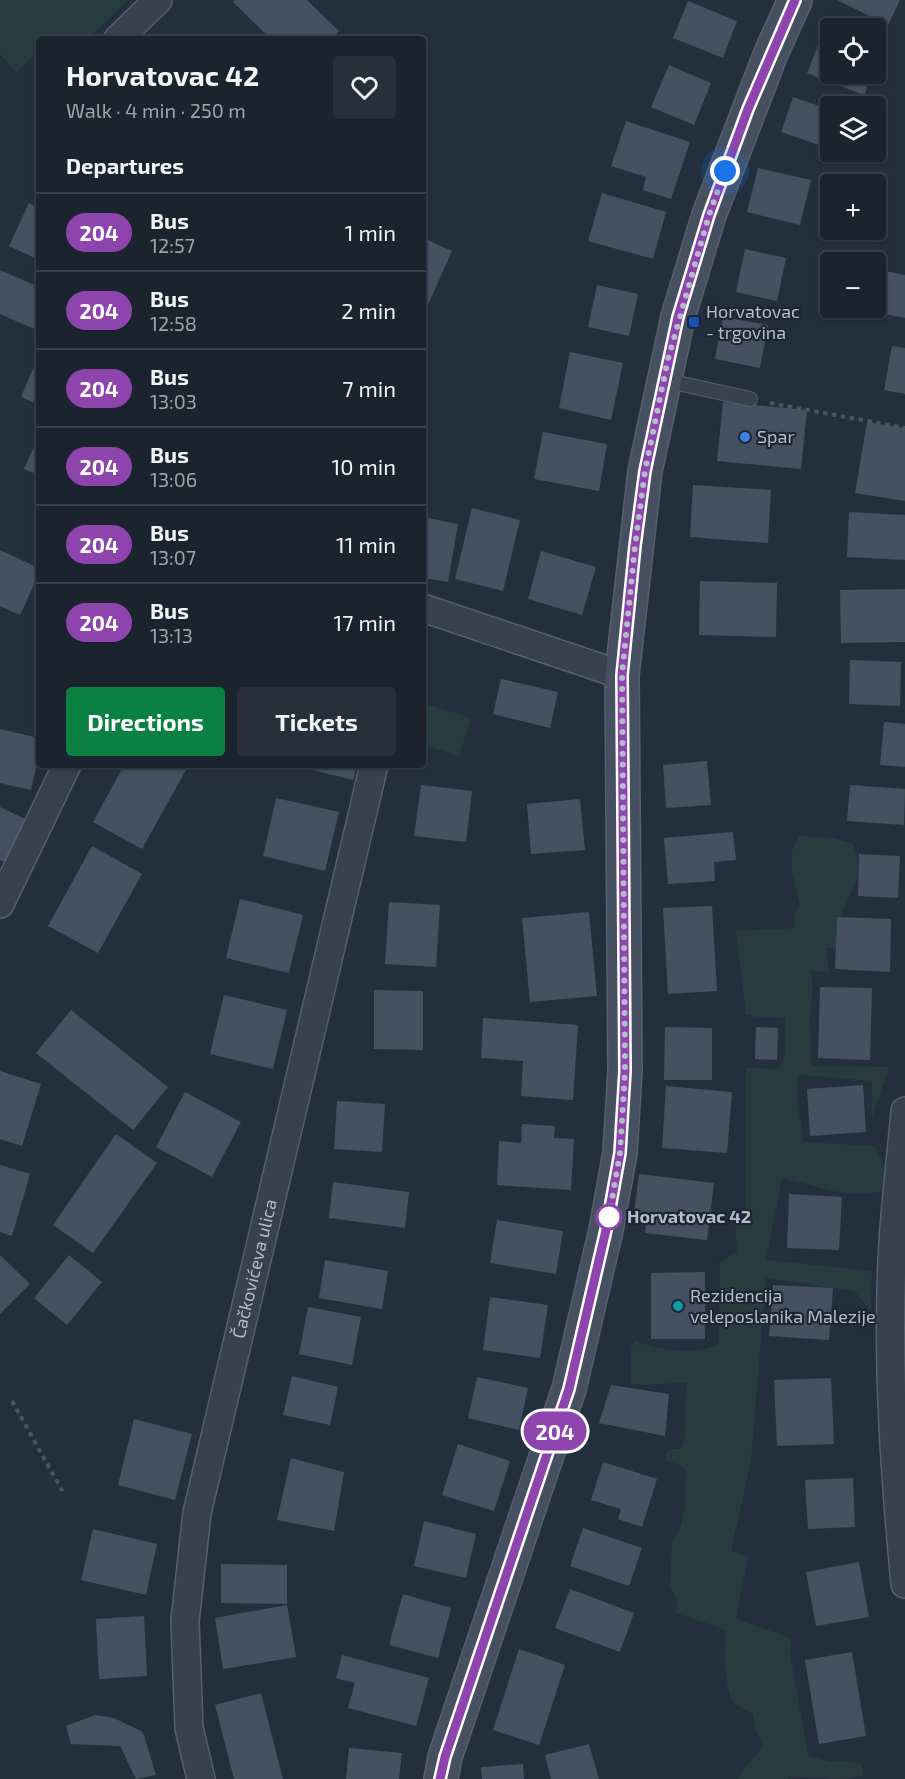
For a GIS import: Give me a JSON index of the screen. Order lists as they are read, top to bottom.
{
  "streets": {
    "street": ["Čačkovićeva ulica"]
  },
  "places": {
    "transit": ["Horvatovac - trgovina"],
    "other": ["Spar", "Horvatovac 42", "Rezidencija veleposlanika Malezije"]
  },
  "lines": ["bus line 204"],
  "page": {
    "on_map": "204",
    "map_buttons": ["+", "−"],
    "heading": [
      ["Horvatovac 42", "Walk · 4 min · 250 m"],
      "Departures"
    ],
    "list": [
      {
        "mark": "204",
        "name": "Bus",
        "note": "12:57",
        "value": "1 min"
      },
      {
        "mark": "204",
        "name": "Bus",
        "note": "12:58",
        "value": "2 min"
      },
      {
        "mark": "204",
        "name": "Bus",
        "note": "13:03",
        "value": "7 min"
      },
      {
        "mark": "204",
        "name": "Bus",
        "note": "13:06",
        "value": "10 min"
      },
      {
        "mark": "204",
        "name": "Bus",
        "note": "13:07",
        "value": "11 min"
      },
      {
        "mark": "204",
        "name": "Bus",
        "note": "13:13",
        "value": "17 min"
      }
    ],
    "buttons": ["Directions", "Tickets"]
  }
}
